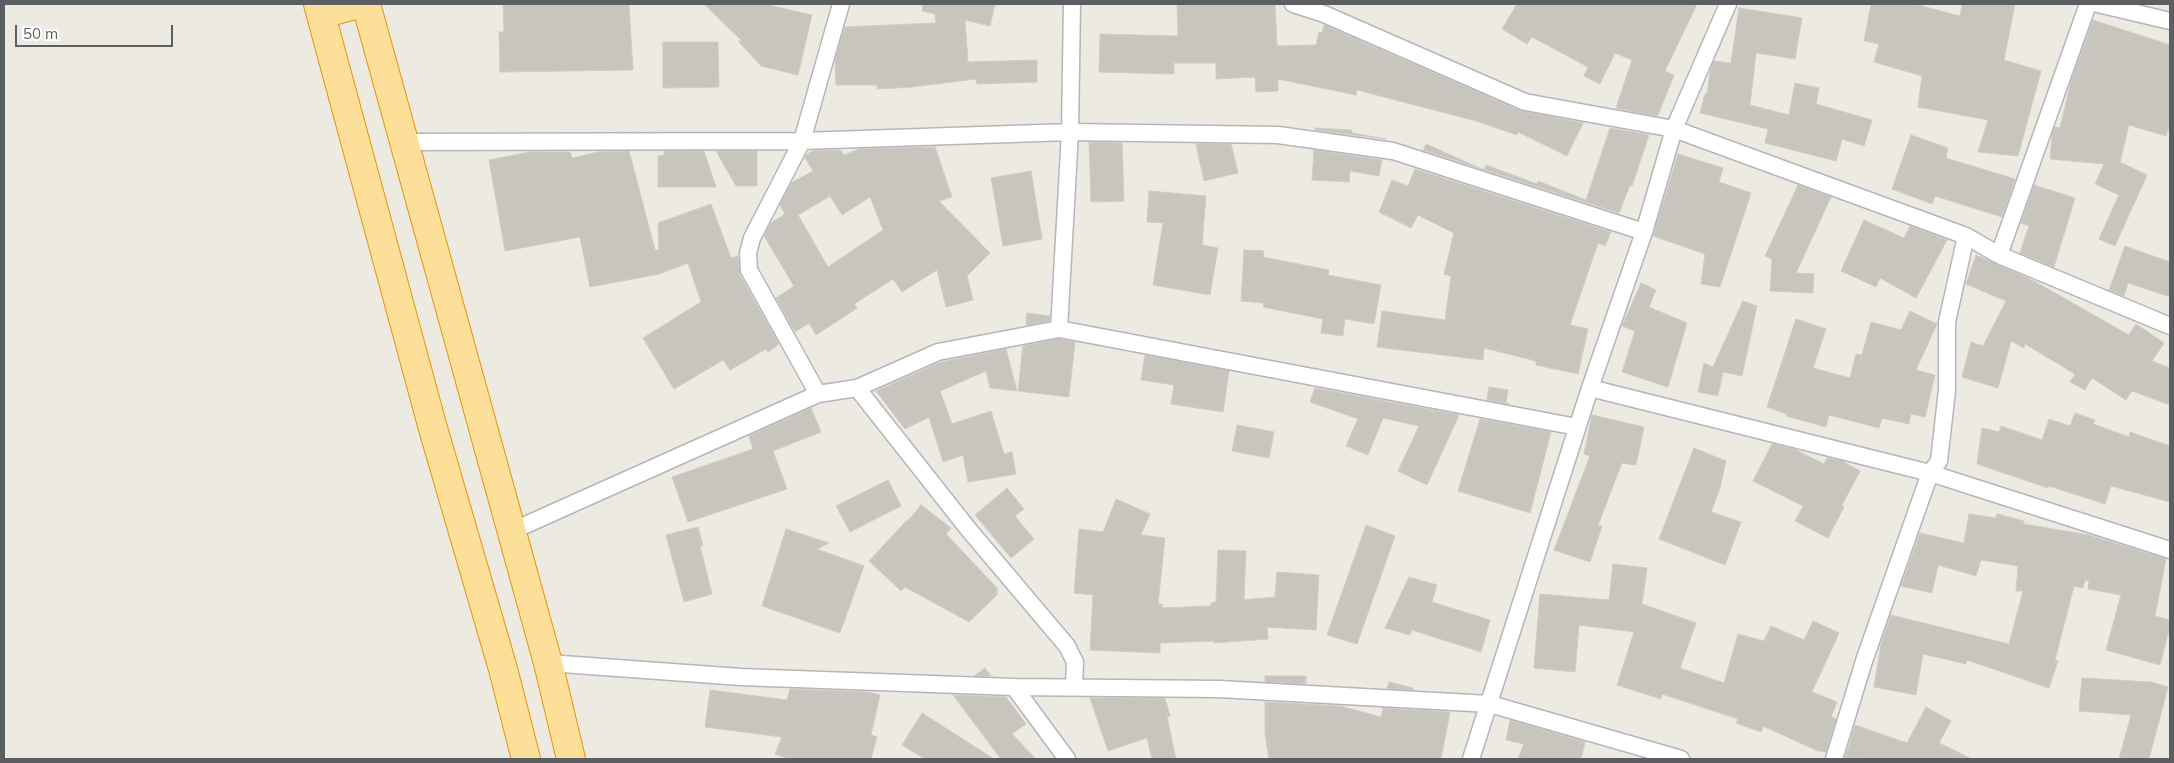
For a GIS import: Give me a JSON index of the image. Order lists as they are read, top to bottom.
{
  "scale_bar": "50 m"
}
